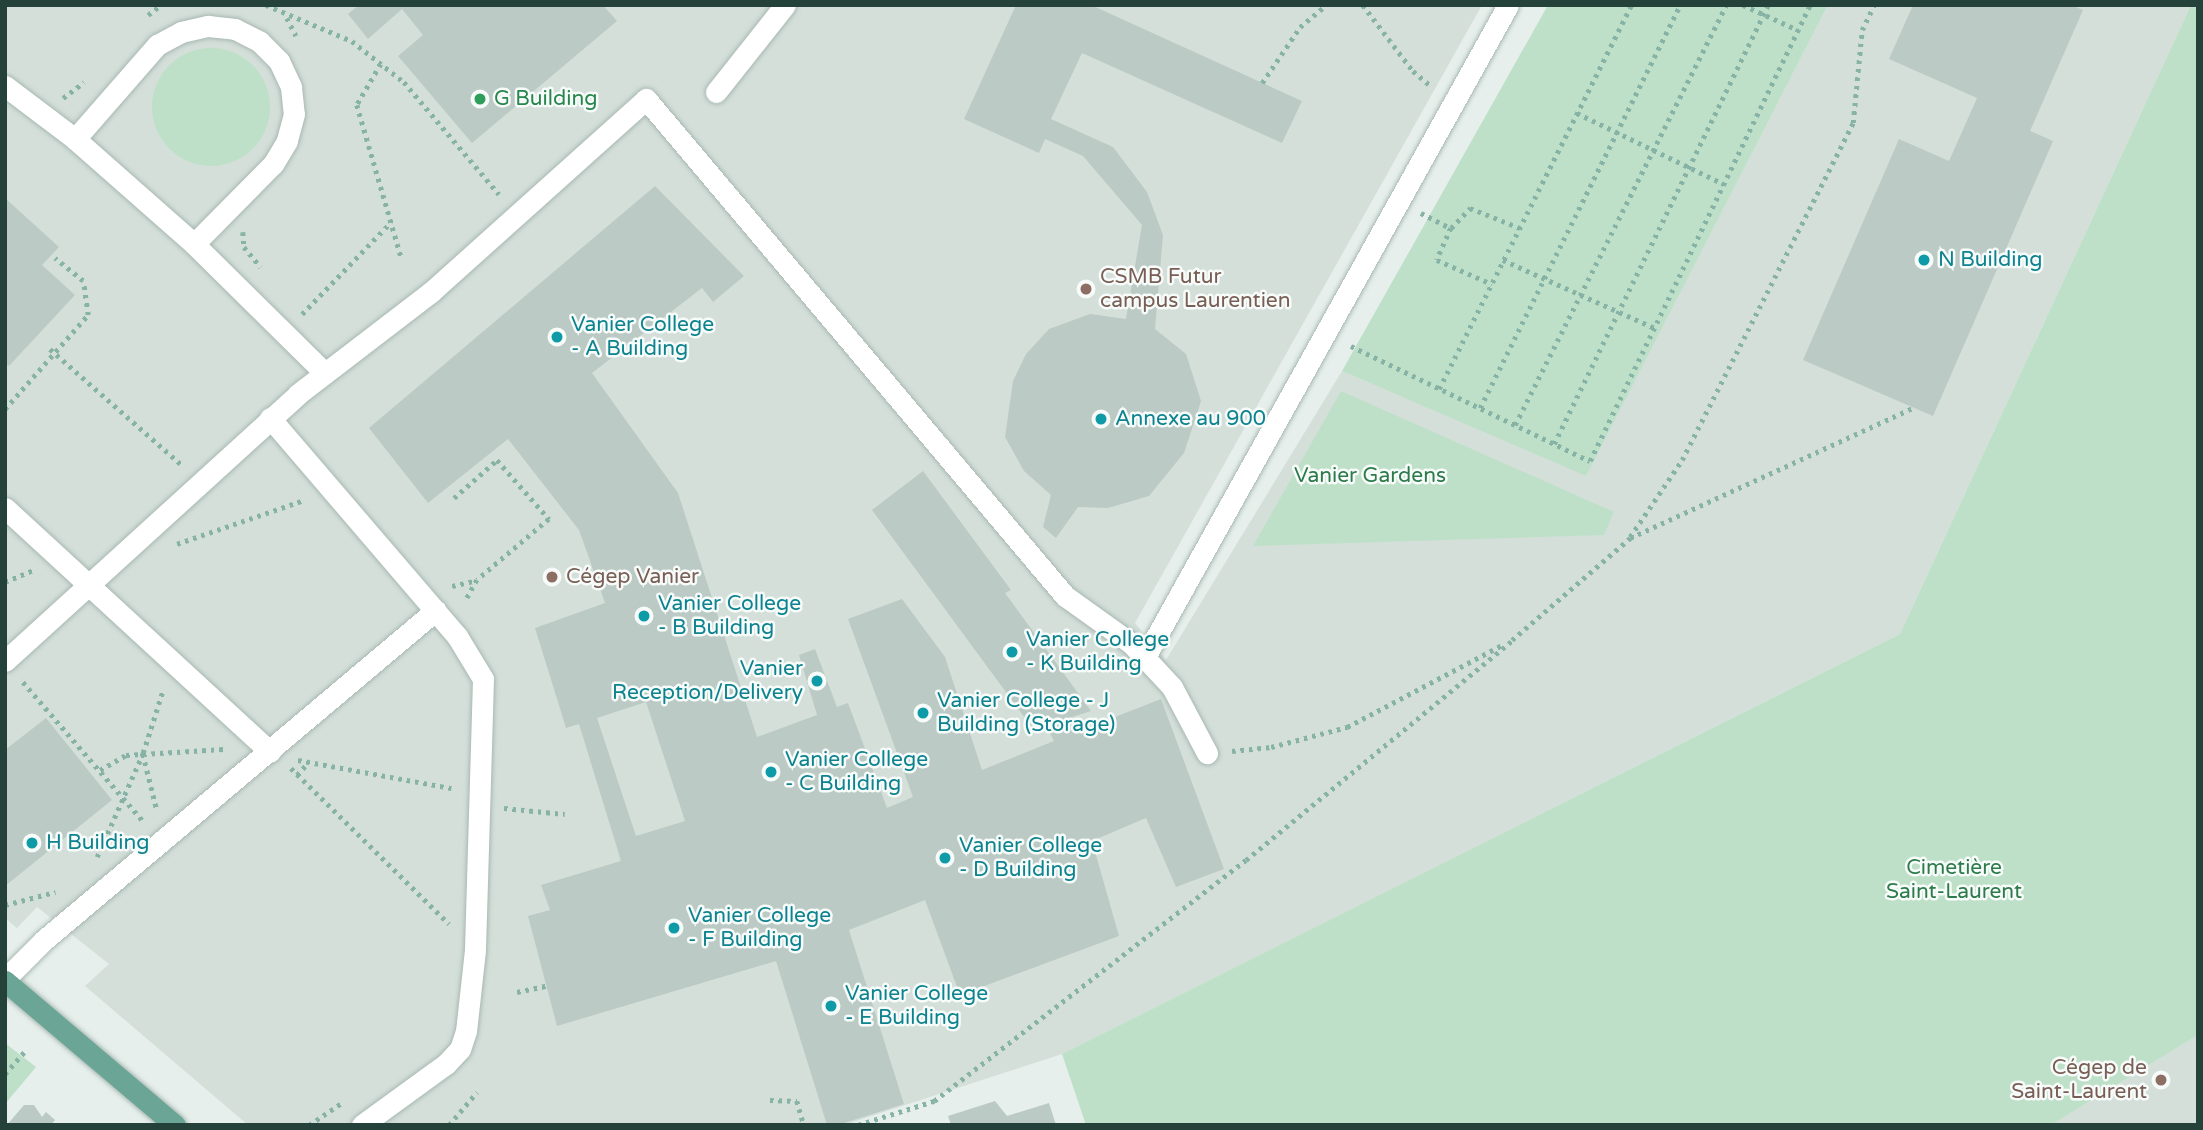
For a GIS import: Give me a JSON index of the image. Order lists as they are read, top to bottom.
{
  "parks": ["Vanier Gardens", "Cimetière Saint-Laurent"],
  "places": [
    "G Building",
    "N Building",
    "CSMB Futur campus Laurentien",
    "Vanier College - A Building",
    "Annexe au 900",
    "Cégep Vanier",
    "Vanier College - B Building",
    "Vanier College - K Building",
    "Vanier Reception/Delivery",
    "Vanier College - J Building (Storage)",
    "Vanier College - C Building",
    "H Building",
    "Vanier College - D Building",
    "Vanier College - F Building",
    "Vanier College - E Building",
    "Cégep de Saint-Laurent"
  ]
}
